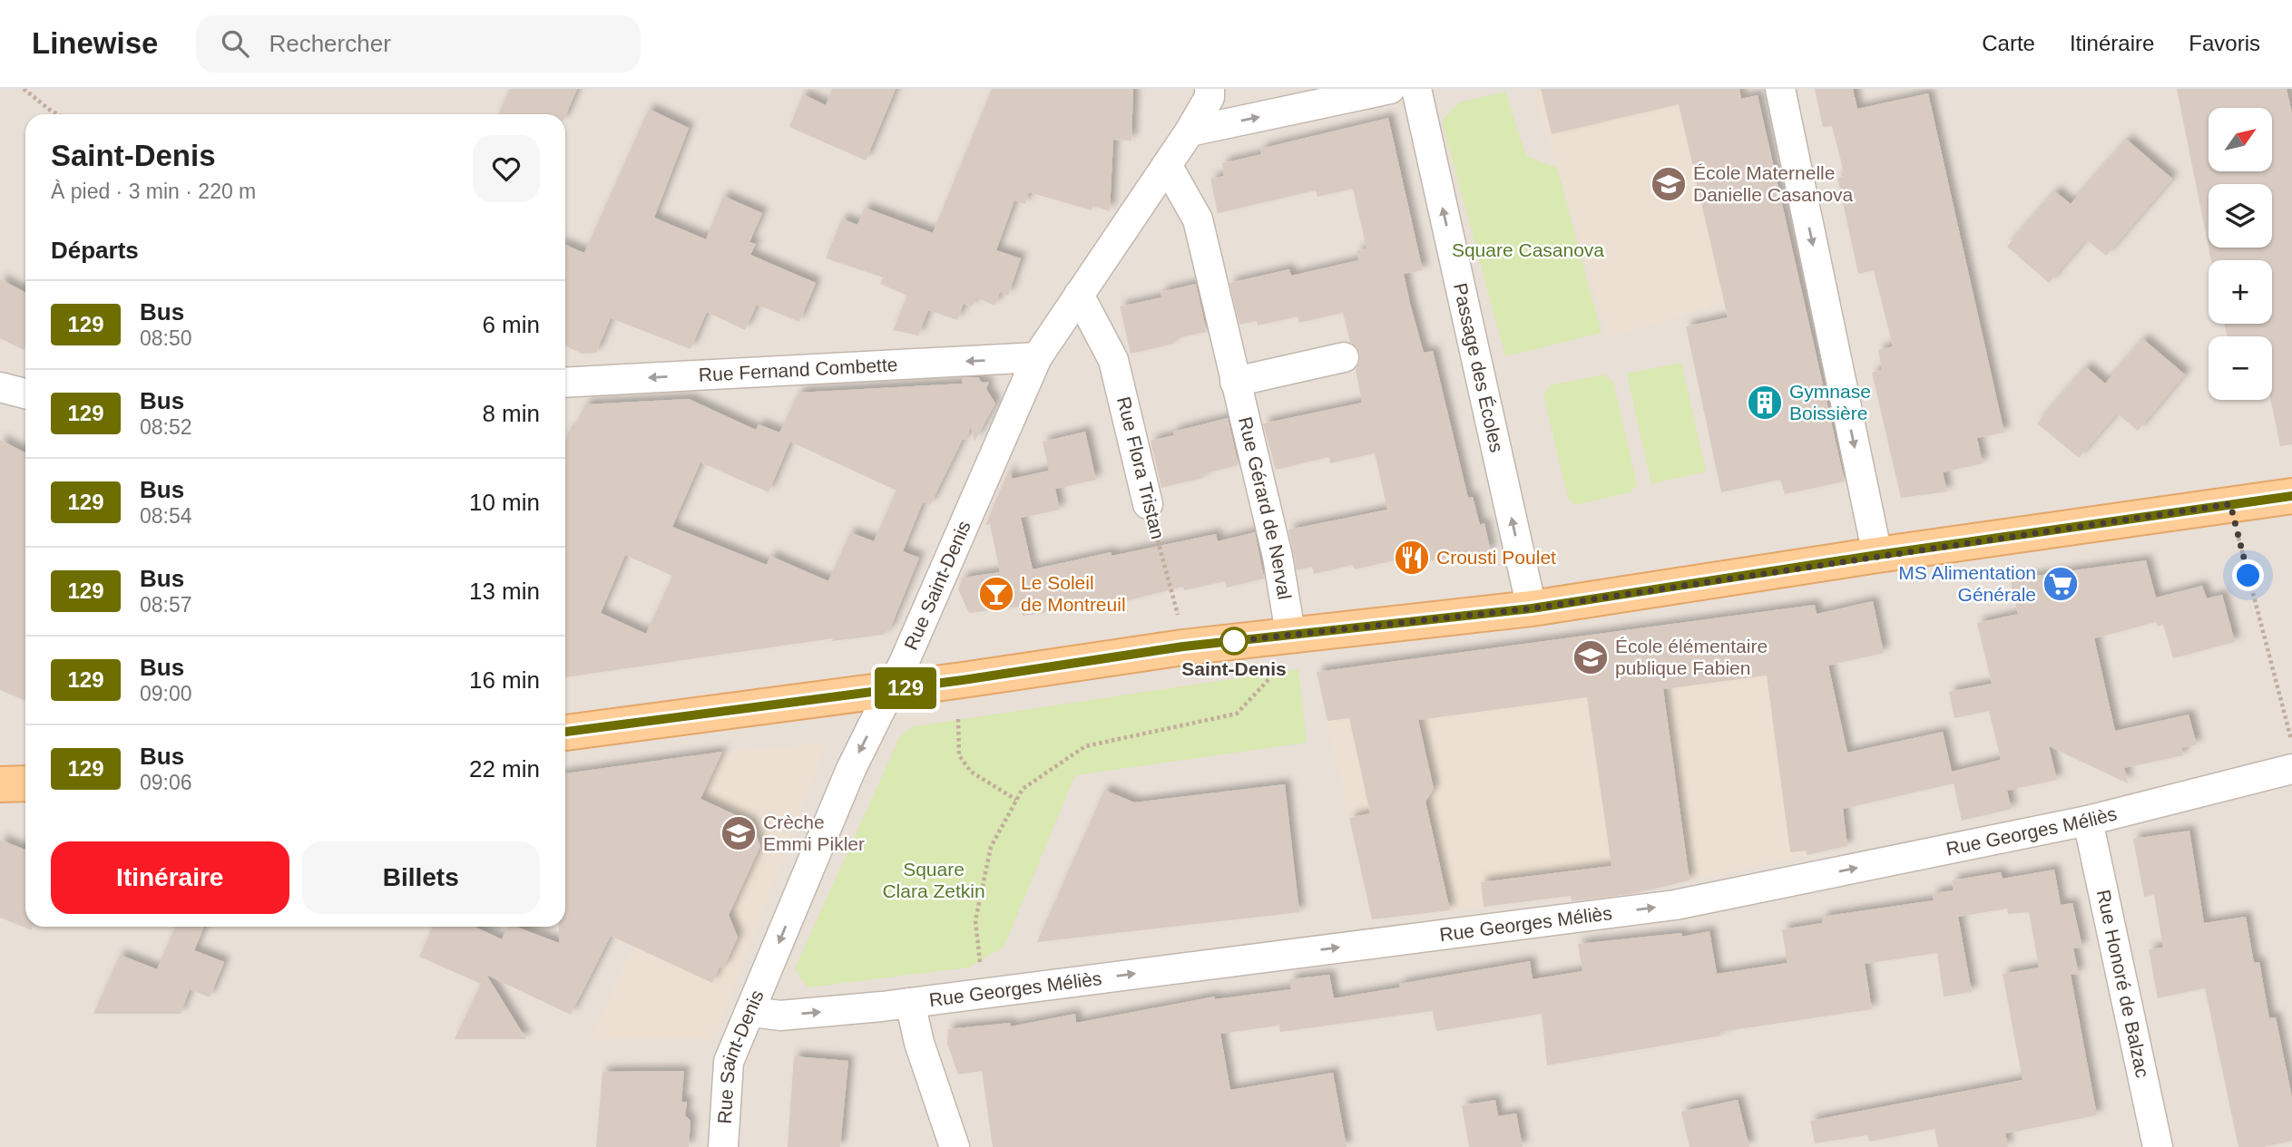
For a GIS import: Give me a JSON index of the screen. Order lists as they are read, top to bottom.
{
  "streets": {
    "street": [
      "Passage des Écoles",
      "Rue Fernand Combette",
      "Rue Flora Tristan",
      "Rue Gérard de Nerval",
      "Rue Saint-Denis",
      "Rue Georges Méliès",
      "Rue Honoré de Balzac"
    ]
  },
  "crossings": [
    ["Rue Fernand Combette", "Rue Saint-Denis"],
    ["Rue Flora Tristan", "Rue Saint-Denis"],
    ["Rue Gérard de Nerval", "Rue Saint-Denis"],
    ["Rue Saint-Denis", "Rue Georges Méliès"],
    ["Rue Georges Méliès", "Rue Honoré de Balzac"]
  ],
  "one_way": ["Passage des Écoles", "Rue Fernand Combette", "Rue Georges Méliès"],
  "parks": ["Square Casanova", "Square Clara Zetkin"],
  "places": {
    "school or university": ["École Maternelle Danielle Casanova", "École élémentaire publique Fabien", "Crèche Emmi Pikler"],
    "building": ["Gymnase Boissière"],
    "restaurant": ["Crousti Poulet"],
    "supermarket": ["MS Alimentation Générale"],
    "bar": ["Le Soleil de Montreuil"],
    "other": ["Saint-Denis"]
  },
  "lines": ["bus line 129"],
  "north": "top right",
  "page": {
    "header": "Linewise",
    "search": "Rechercher",
    "nav": ["Carte", "Itinéraire", "Favoris"],
    "on_map": "129",
    "map_buttons": ["+", "−"],
    "heading": [
      ["Saint-Denis", "À pied · 3 min · 220 m"],
      "Départs"
    ],
    "list": [
      {
        "mark": "129",
        "name": "Bus",
        "note": "08:50",
        "value": "6 min"
      },
      {
        "mark": "129",
        "name": "Bus",
        "note": "08:52",
        "value": "8 min"
      },
      {
        "mark": "129",
        "name": "Bus",
        "note": "08:54",
        "value": "10 min"
      },
      {
        "mark": "129",
        "name": "Bus",
        "note": "08:57",
        "value": "13 min"
      },
      {
        "mark": "129",
        "name": "Bus",
        "note": "09:00",
        "value": "16 min"
      },
      {
        "mark": "129",
        "name": "Bus",
        "note": "09:06",
        "value": "22 min"
      }
    ],
    "buttons": ["Itinéraire", "Billets"]
  }
}
